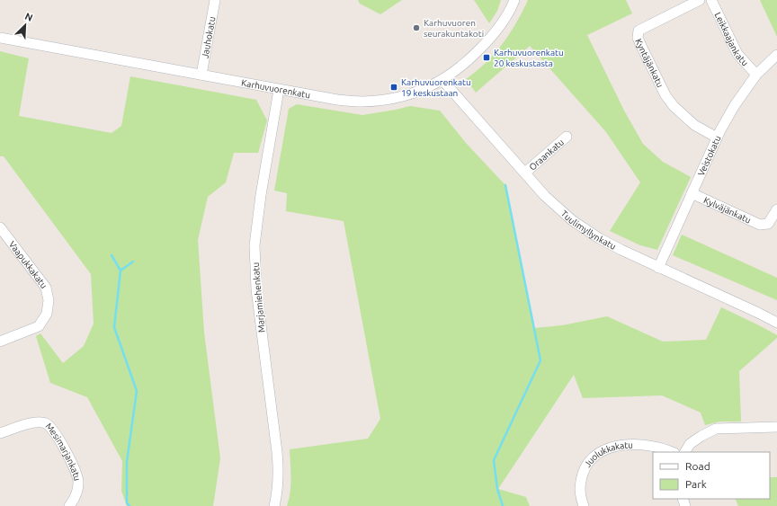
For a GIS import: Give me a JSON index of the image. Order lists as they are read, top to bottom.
{
  "streets": {
    "street": [
      "Jauhokatu",
      "Leikkaajankatu",
      "Kyntäjänkatu",
      "Karhuvuorenkatu",
      "Oraankatu",
      "Veistokatu",
      "Kylväjänkatu",
      "Tuulimyllynkatu",
      "Vaapukkakatu",
      "Marjamiehenkatu",
      "Mesimarjankatu",
      "Juolukkakatu"
    ]
  },
  "crossings": [
    ["Jauhokatu", "Karhuvuorenkatu"],
    ["Leikkaajankatu", "Veistokatu"],
    ["Kyntäjänkatu", "Veistokatu"],
    ["Karhuvuorenkatu", "Tuulimyllynkatu"],
    ["Karhuvuorenkatu", "Marjamiehenkatu"],
    ["Oraankatu", "Tuulimyllynkatu"],
    ["Veistokatu", "Kylväjänkatu"],
    ["Veistokatu", "Tuulimyllynkatu"]
  ],
  "places": {
    "other": ["Karhuvuoren seurakuntakoti"],
    "transit": ["Karhuvuorenkatu 20 keskustasta", "Karhuvuorenkatu 19 keskustaan"]
  },
  "legend": ["Road", "Park"],
  "north": "top right"
}
